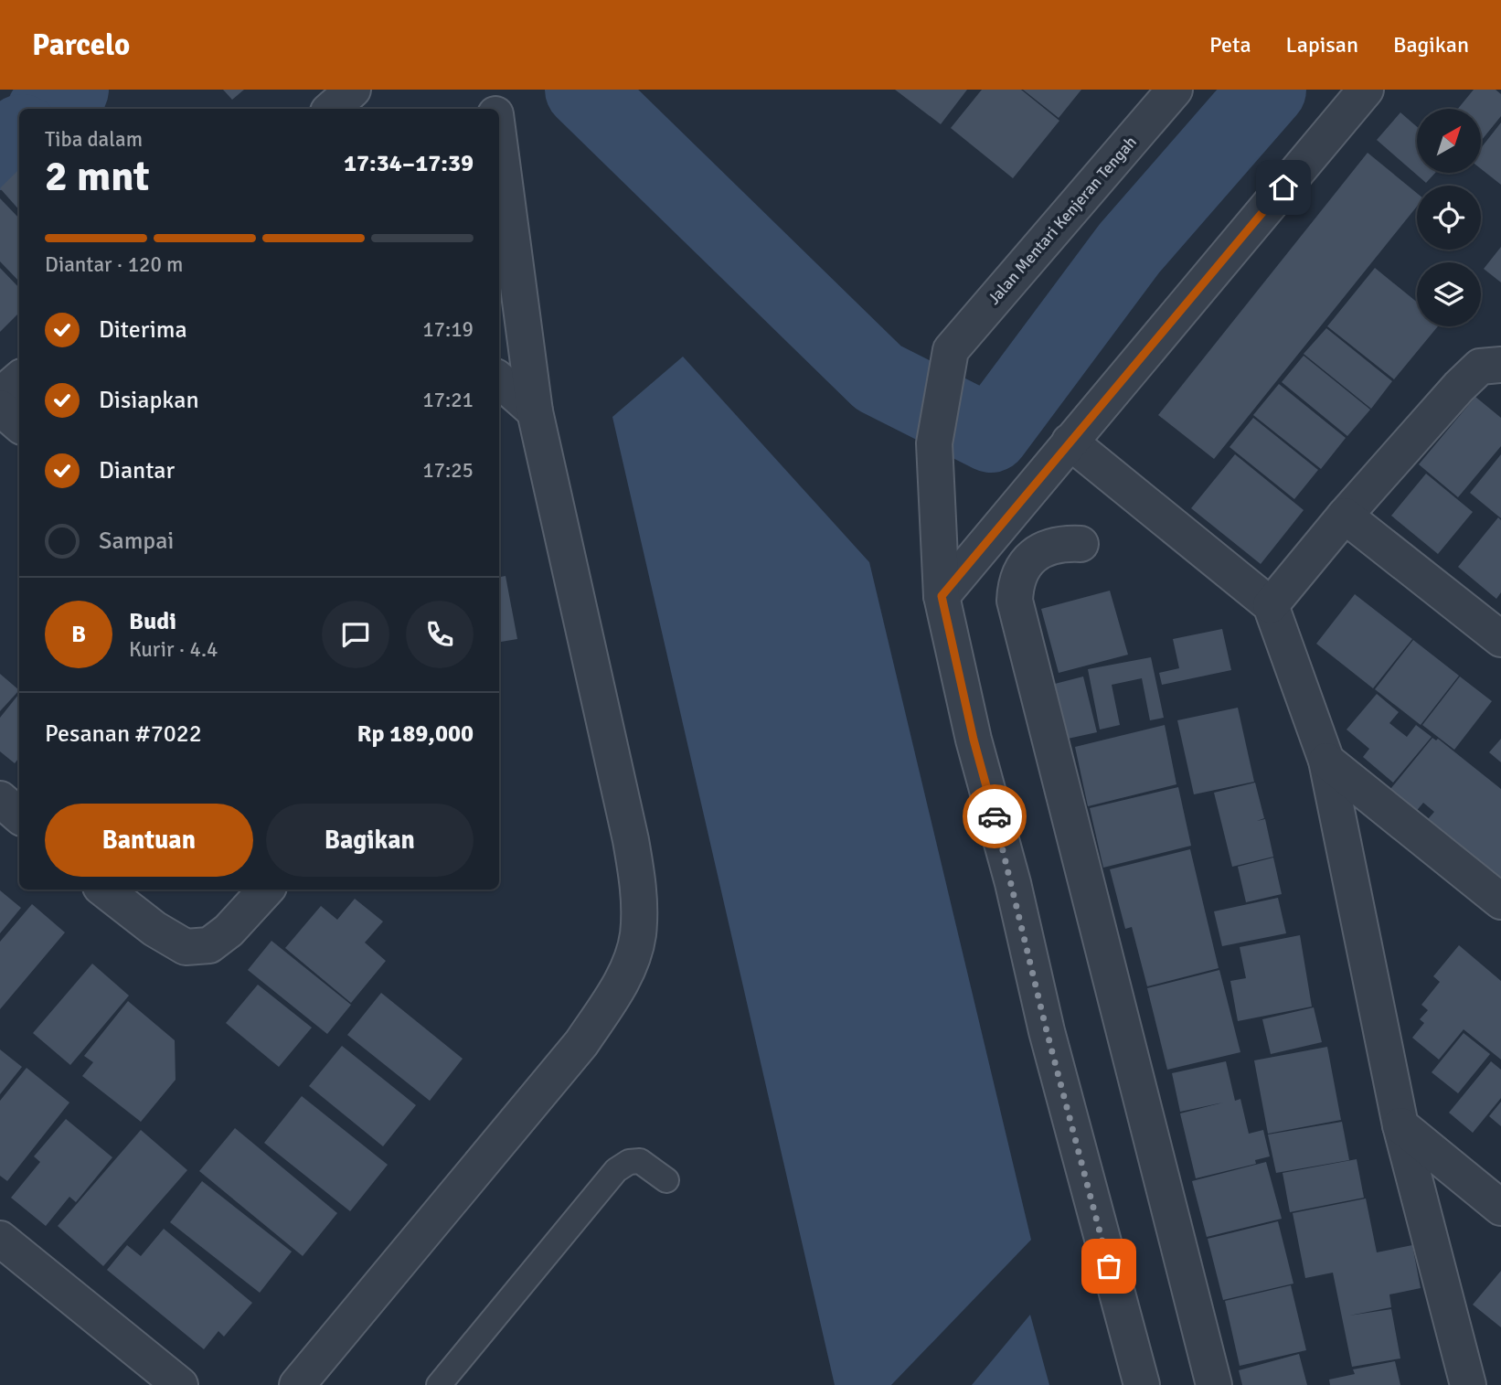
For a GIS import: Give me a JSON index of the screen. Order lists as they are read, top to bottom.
{
  "streets": {
    "street": ["Jalan Mentari Kenjeran Tengah"]
  },
  "north": "top right",
  "page": {
    "header": "Parcelo",
    "nav": ["Peta", "Lapisan", "Bagikan"],
    "heading": ["2 mnt", "Tiba dalam", "17:34–17:39"],
    "panel": [
      "Budi",
      "Kurir · 4.4",
      "Pesanan #7022",
      "Rp 189,000"
    ],
    "bar": "Diantar · 120 m",
    "list": [
      ["Diterima", "17:19"],
      ["Disiapkan", "17:21"],
      ["Diantar", "17:25"],
      "Sampai"
    ],
    "round": "B",
    "buttons": ["Bantuan", "Bagikan"]
  }
}
